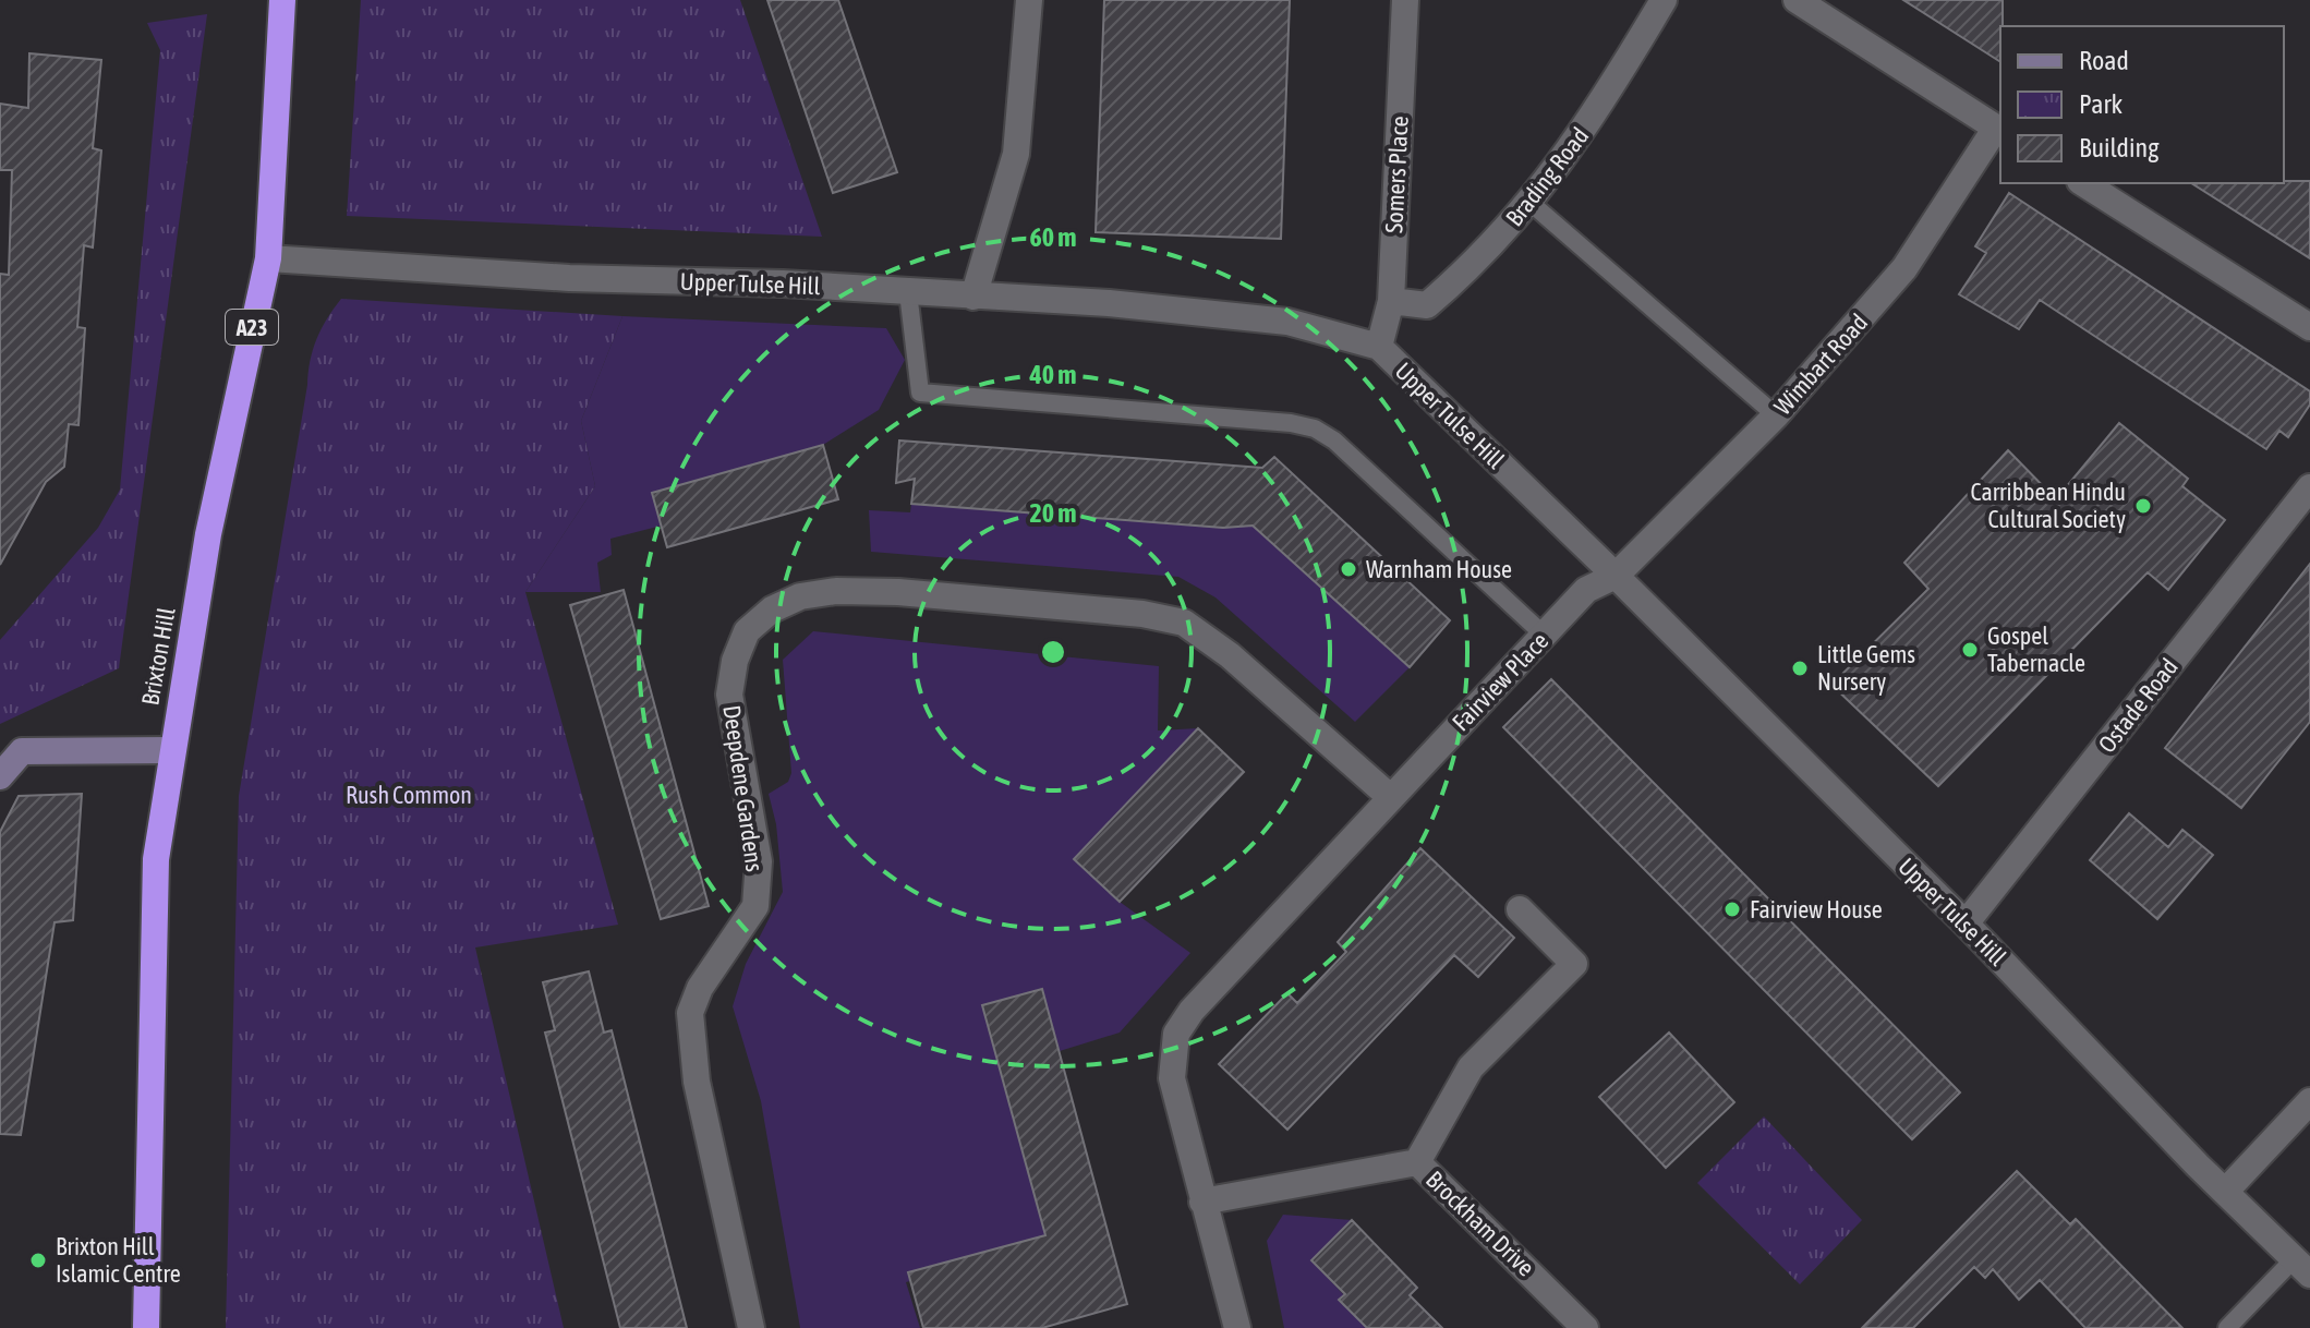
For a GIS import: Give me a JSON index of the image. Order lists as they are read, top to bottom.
{
  "streets": {
    "highway": ["A23", "Brixton Hill"],
    "street": [
      "Somers Place",
      "Brading Road",
      "Upper Tulse Hill",
      "Wimbart Road",
      "Fairview Place",
      "Ostade Road",
      "Deepdene Gardens",
      "Brockham Drive"
    ]
  },
  "crossings": [
    ["Somers Place", "Brading Road"],
    ["Somers Place", "Upper Tulse Hill"],
    ["Upper Tulse Hill", "Wimbart Road"],
    ["Upper Tulse Hill", "Brixton Hill"],
    ["Upper Tulse Hill", "Fairview Place"],
    ["Upper Tulse Hill", "Ostade Road"],
    ["Wimbart Road", "Fairview Place"],
    ["Fairview Place", "Deepdene Gardens"],
    ["Fairview Place", "Brockham Drive"]
  ],
  "parks": ["Rush Common"],
  "places": [
    "Carribbean Hindu Cultural Society",
    "Warnham House",
    "Gospel Tabernacle",
    "Little Gems Nursery",
    "Fairview House",
    "Brixton Hill Islamic Centre"
  ],
  "legend": ["Road", "Park", "Building"],
  "rings": ["60 m", "40 m", "20 m"]
}
